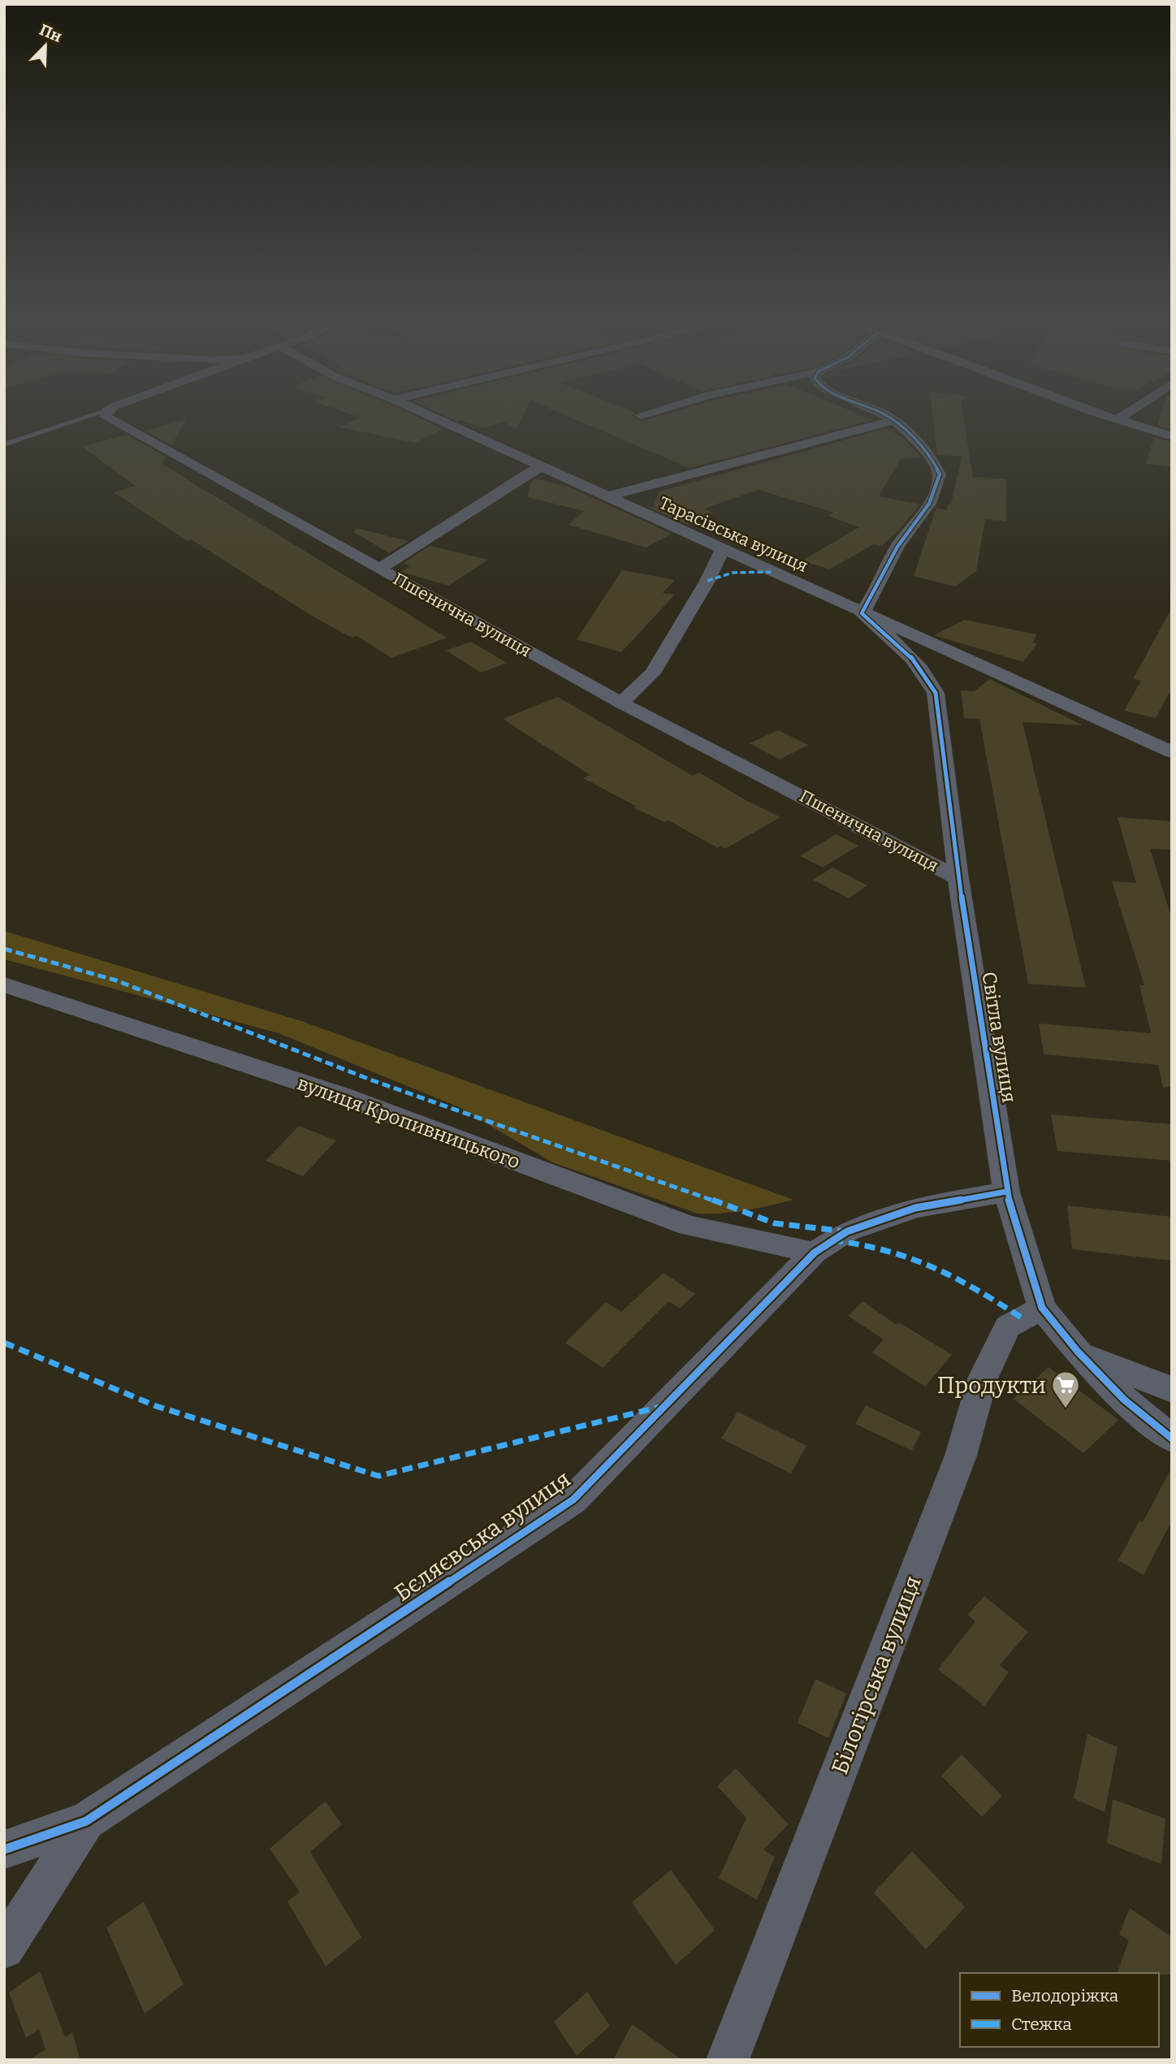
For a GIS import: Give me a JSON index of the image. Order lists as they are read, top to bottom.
{
  "streets": {
    "street": [
      "Тарасівська вулиця",
      "Пшенична вулиця",
      "Світла вулиця",
      "вулиця Кропивницького",
      "Бєляєвська вулиця",
      "Білогірська вулиця"
    ]
  },
  "crossings": [
    ["Тарасівська вулиця", "Світла вулиця"],
    ["Пшенична вулиця", "Світла вулиця"],
    ["Світла вулиця", "Бєляєвська вулиця"],
    ["Світла вулиця", "Білогірська вулиця"],
    ["вулиця Кропивницького", "Бєляєвська вулиця"]
  ],
  "places": {
    "supermarket": ["Продукти"]
  },
  "legend": ["Велодоріжка", "Стежка"],
  "north": "top right"
}
